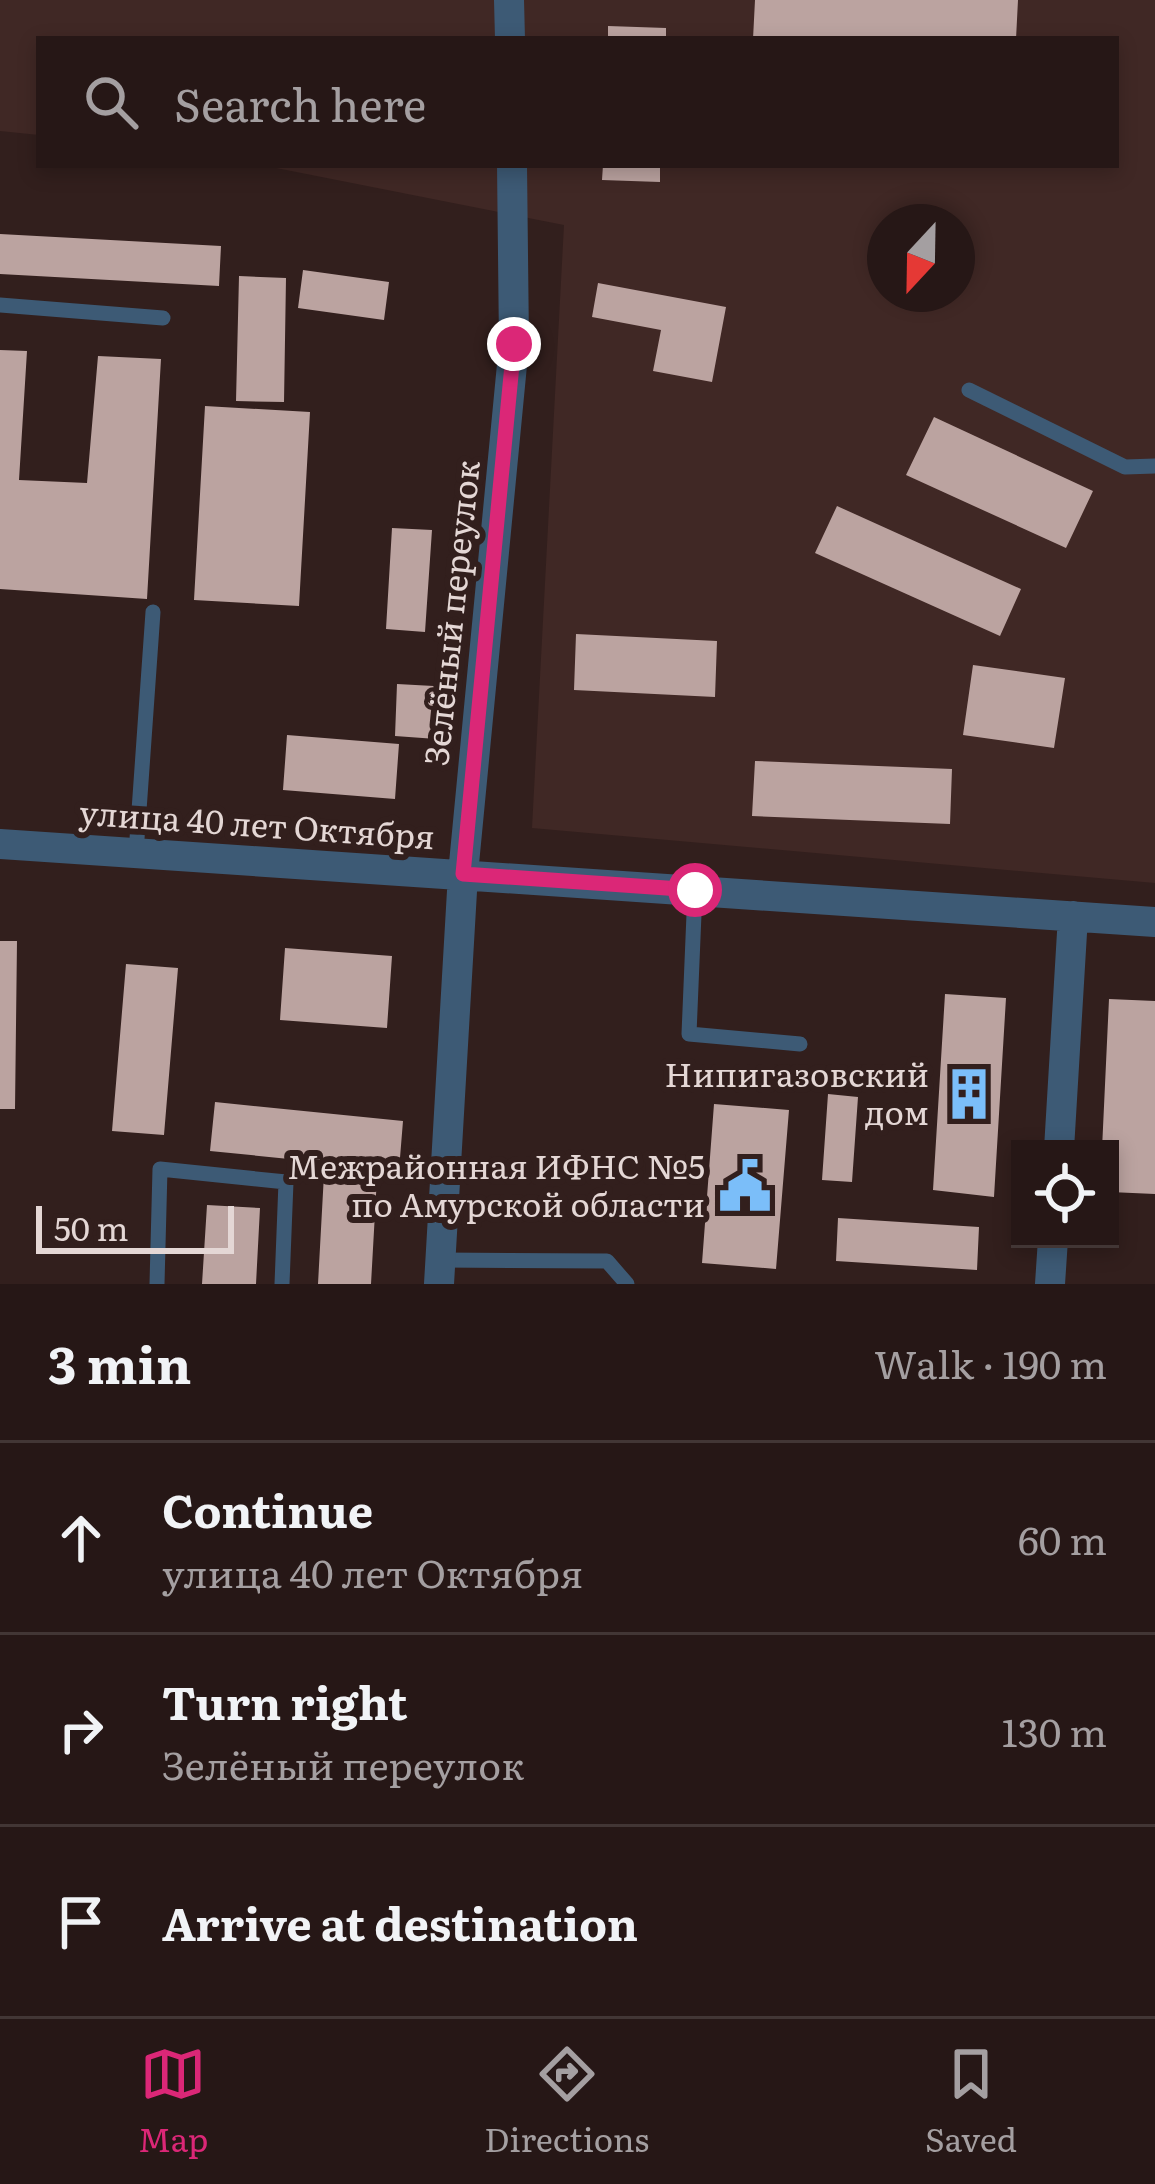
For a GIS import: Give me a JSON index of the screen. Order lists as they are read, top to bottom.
{
  "streets": {
    "street": ["Зелёный переулок", "улица 40 лет Октября"]
  },
  "crossings": [
    ["Зелёный переулок", "улица 40 лет Октября"]
  ],
  "places": {
    "building": ["Нипигазовский дом"],
    "public building": ["Межрайонная ИФНС №5 по Амурской области"]
  },
  "scale_bar": "50 m",
  "north": "bottom",
  "page": {
    "search": "Search here",
    "scale": "50 m",
    "heading": ["3 min", "Walk · 190 m"],
    "list": [
      ["Continue", "улица 40 лет Октября", "60 m"],
      ["Turn right", "Зелёный переулок", "130 m"],
      "Arrive at destination"
    ],
    "nav": ["Map", "Directions", "Saved"]
  }
}
